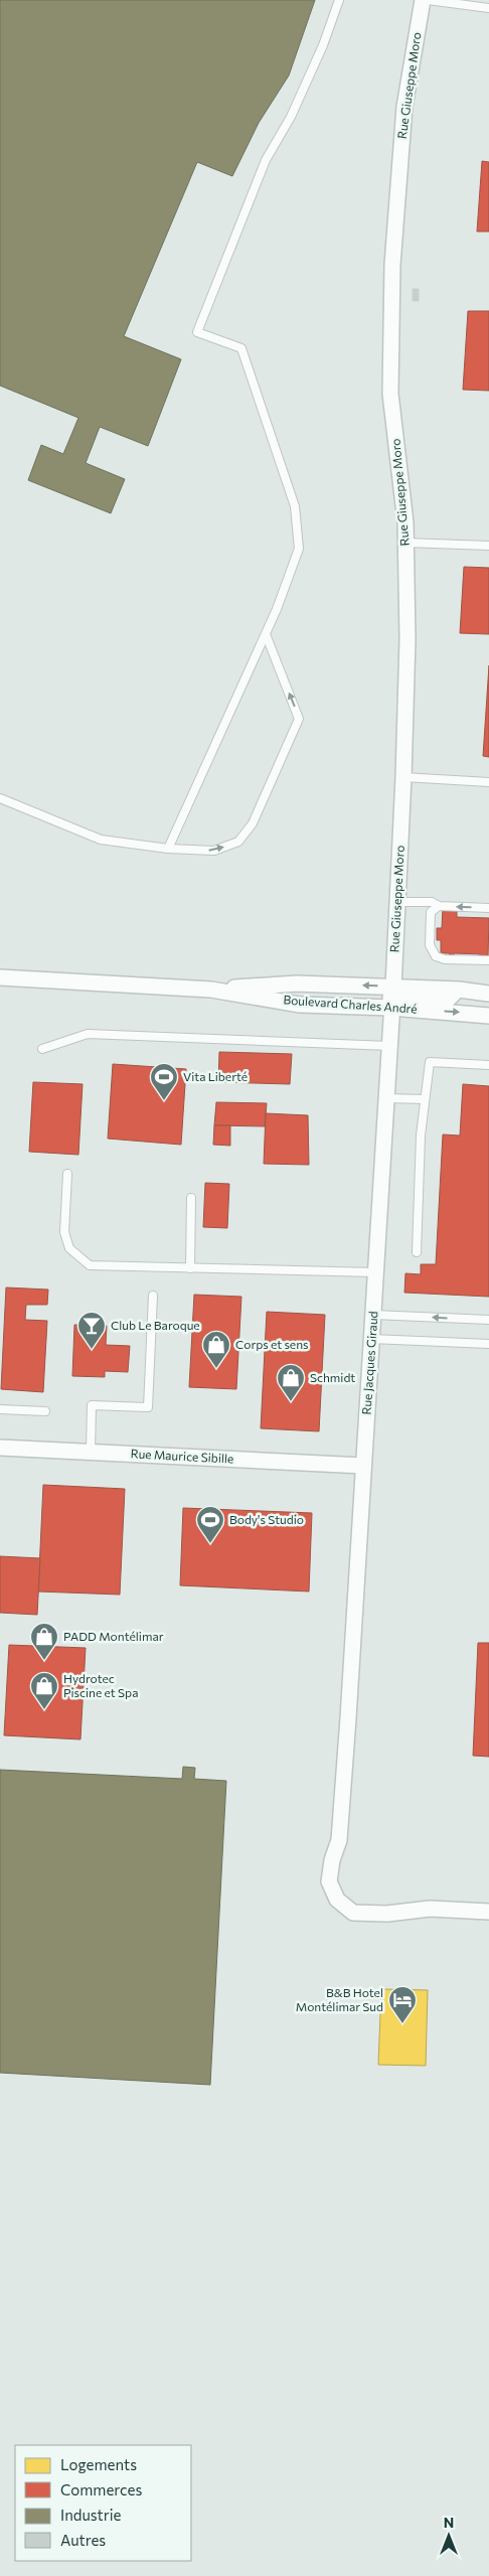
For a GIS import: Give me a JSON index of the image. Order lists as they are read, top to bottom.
{
  "streets": {
    "street": [
      "Rue Giuseppe Moro",
      "Boulevard Charles André",
      "Rue Jacques Giraud",
      "Rue Maurice Sibille"
    ]
  },
  "crossings": [
    ["Rue Giuseppe Moro", "Boulevard Charles André"],
    ["Rue Giuseppe Moro", "Rue Jacques Giraud"],
    ["Boulevard Charles André", "Rue Jacques Giraud"],
    ["Rue Jacques Giraud", "Rue Maurice Sibille"]
  ],
  "places": {
    "sports": ["Vita Liberté", "Body's Studio"],
    "bar": ["Club Le Baroque"],
    "shop": [
      "Corps et sens",
      "Schmidt",
      "PADD Montélimar",
      "Hydrotec Piscine et Spa"
    ],
    "hotel": ["B&B Hotel Montélimar Sud"]
  },
  "legend": [
    "Logements",
    "Commerces",
    "Industrie",
    "Autres"
  ],
  "north": "top"
}
